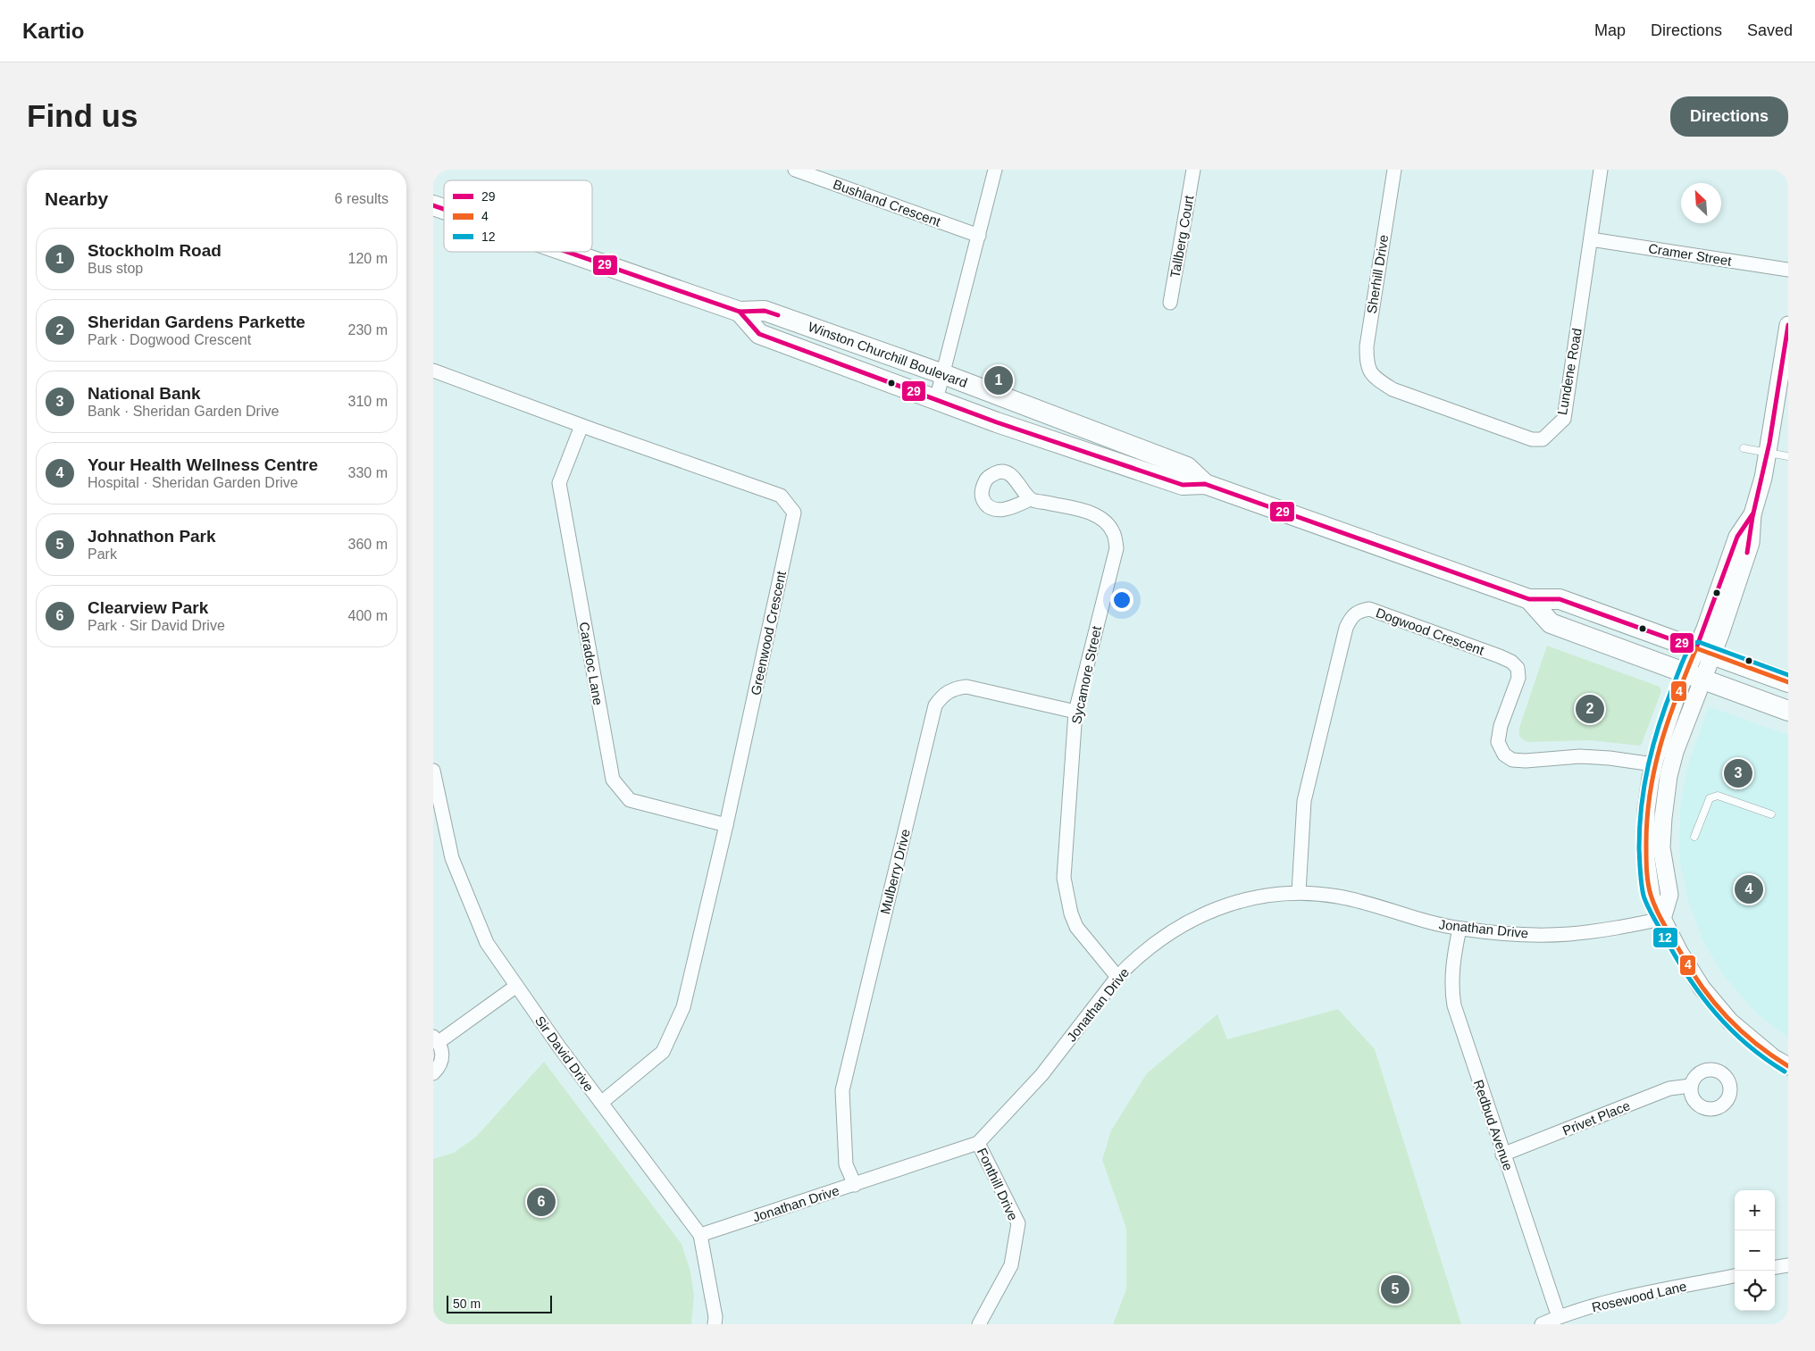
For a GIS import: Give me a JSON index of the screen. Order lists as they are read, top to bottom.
{
  "streets": {
    "main road": ["Winston Churchill Boulevard"],
    "street": [
      "Bushland Crescent",
      "Tallberg Court",
      "Cramer Street",
      "Sherhill Drive",
      "Lundene Road",
      "Dogwood Crescent",
      "Greenwood Crescent",
      "Caradoc Lane",
      "Sycamore Street",
      "Mulberry Drive",
      "Jonathan Drive",
      "Sir David Drive",
      "Privet Place",
      "Redbud Avenue",
      "Fonthill Drive",
      "Rosewood Lane"
    ]
  },
  "crossings": [
    ["Cramer Street", "Lundene Road"],
    ["Sherhill Drive", "Lundene Road"],
    ["Dogwood Crescent", "Jonathan Drive"],
    ["Greenwood Crescent", "Caradoc Lane"],
    ["Greenwood Crescent", "Sir David Drive"],
    ["Sycamore Street", "Mulberry Drive"],
    ["Sycamore Street", "Jonathan Drive"],
    ["Mulberry Drive", "Jonathan Drive"],
    ["Jonathan Drive", "Sir David Drive"],
    ["Jonathan Drive", "Redbud Avenue"],
    ["Jonathan Drive", "Fonthill Drive"],
    ["Privet Place", "Redbud Avenue"],
    ["Redbud Avenue", "Rosewood Lane"]
  ],
  "lines": ["transit line 29", "transit line 12", "transit line 4"],
  "legend": ["29", "4", "12"],
  "scale_bar": "50 m",
  "north": "top left",
  "page": {
    "header": "Kartio",
    "nav": ["Map", "Directions", "Saved"],
    "buttons": "Directions",
    "title": "Find us",
    "heading": ["Nearby", "6 results"],
    "list": [
      {
        "mark": "1",
        "name": "Stockholm Road",
        "note": "Bus stop",
        "value": "120 m"
      },
      {
        "mark": "2",
        "name": "Sheridan Gardens Parkette",
        "note": "Park · Dogwood Crescent",
        "value": "230 m"
      },
      {
        "mark": "3",
        "name": "National Bank",
        "note": "Bank · Sheridan Garden Drive",
        "value": "310 m"
      },
      {
        "mark": "4",
        "name": "Your Health Wellness Centre",
        "note": "Hospital · Sheridan Garden Drive",
        "value": "330 m"
      },
      {
        "mark": "5",
        "name": "Johnathon Park",
        "note": "Park",
        "value": "360 m"
      },
      {
        "mark": "6",
        "name": "Clearview Park",
        "note": "Park · Sir David Drive",
        "value": "400 m"
      }
    ],
    "pins": [
      "1",
      "2",
      "3",
      "4",
      "6",
      "5"
    ],
    "map_buttons": ["+", "−"],
    "scale": "50 m"
  }
}
